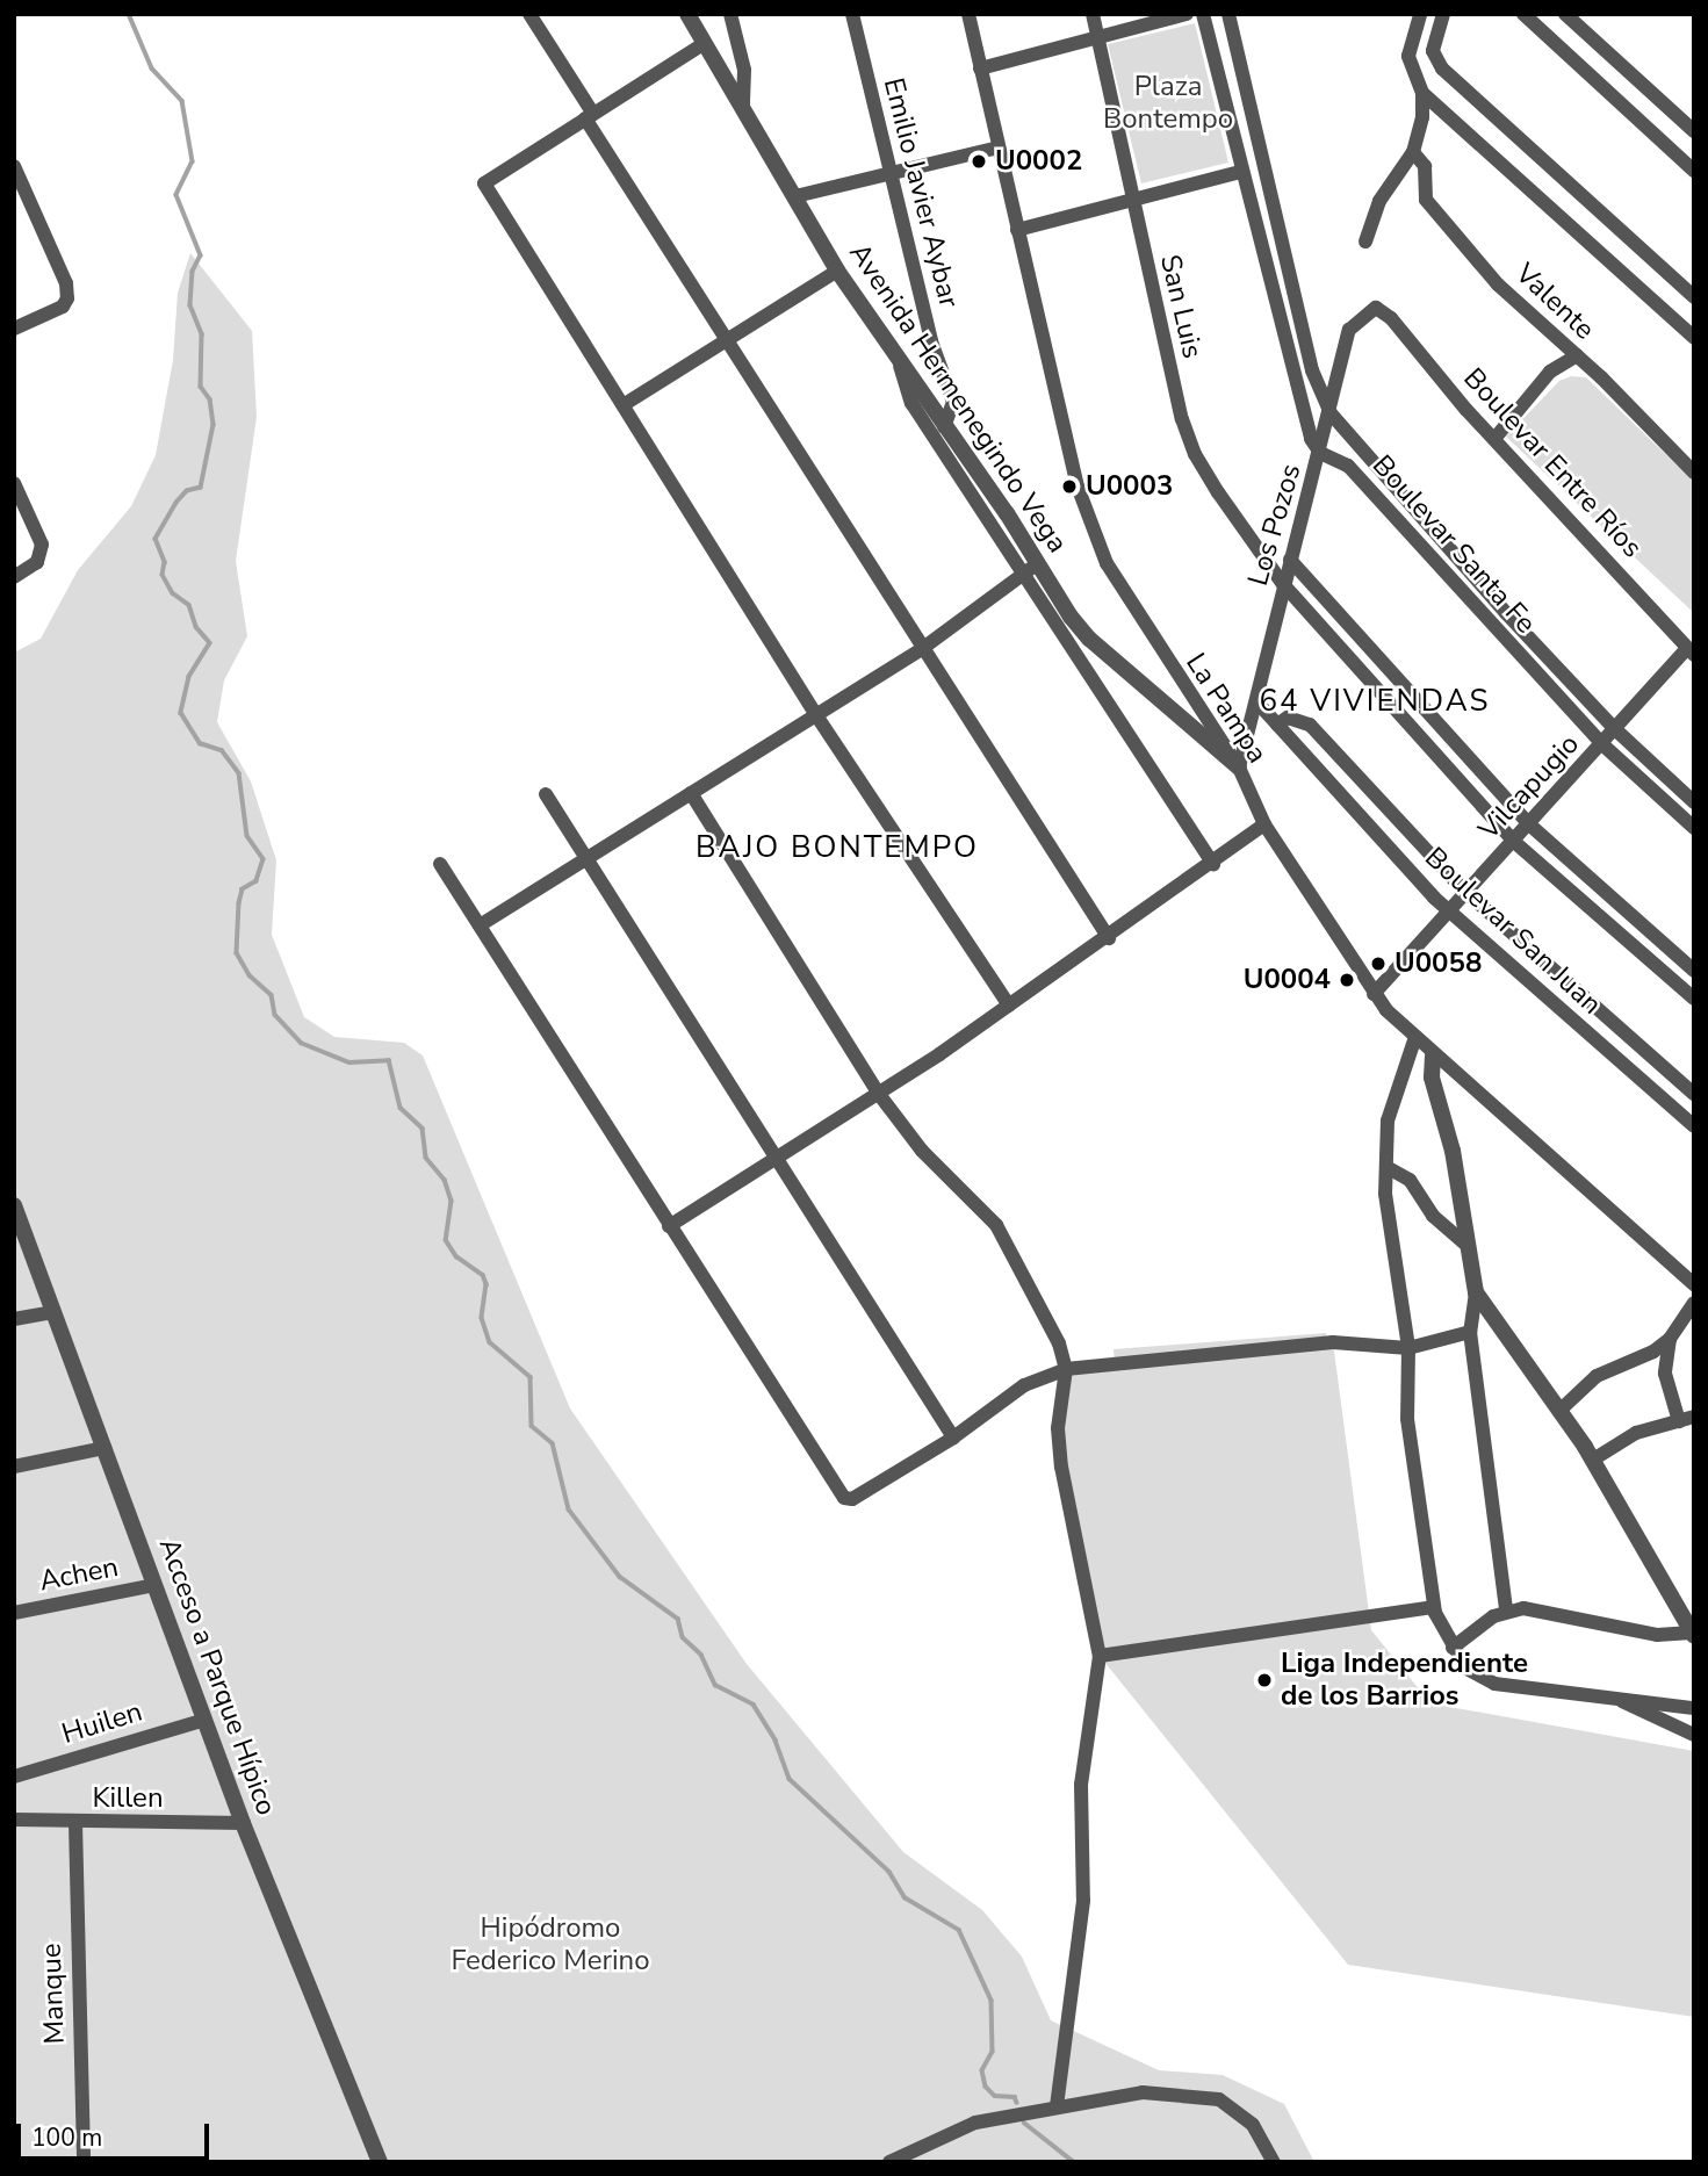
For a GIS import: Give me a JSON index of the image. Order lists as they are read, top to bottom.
{
  "streets": {
    "street": [
      "Emilio Javier Aybar",
      "Valente",
      "San Luis",
      "Avenida Hermenegindo Vega",
      "Boulevar Entre Ríos",
      "Los Pozos",
      "Boulevar Santa Fe",
      "La Pampa",
      "Vilcapugio",
      "Boulevar San Juan",
      "Achen",
      "Acceso a Parque Hípico",
      "Huilen",
      "Killen",
      "Manque"
    ]
  },
  "crossings": [
    ["Emilio Javier Aybar", "Avenida Hermenegindo Vega"],
    ["San Luis", "Los Pozos"],
    ["San Luis", "Vilcapugio"],
    ["Avenida Hermenegindo Vega", "Los Pozos"],
    ["Avenida Hermenegindo Vega", "La Pampa"],
    ["Boulevar Entre Ríos", "Los Pozos"],
    ["Boulevar Entre Ríos", "Vilcapugio"],
    ["Los Pozos", "Boulevar Santa Fe"],
    ["Los Pozos", "La Pampa"],
    ["Los Pozos", "Boulevar San Juan"],
    ["Boulevar Santa Fe", "Vilcapugio"],
    ["La Pampa", "Vilcapugio"],
    ["Vilcapugio", "Boulevar San Juan"],
    ["Achen", "Acceso a Parque Hípico"],
    ["Acceso a Parque Hípico", "Huilen"],
    ["Acceso a Parque Hípico", "Killen"],
    ["Killen", "Manque"]
  ],
  "districts": ["64 VIVIENDAS", "BAJO BONTEMPO"],
  "parks": ["Plaza Bontempo", "Hipódromo Federico Merino"],
  "places": [
    "U0002",
    "U0003",
    "U0058",
    "U0004",
    "Liga Independiente de los Barrios"
  ],
  "scale_bar": "100 m"
}
